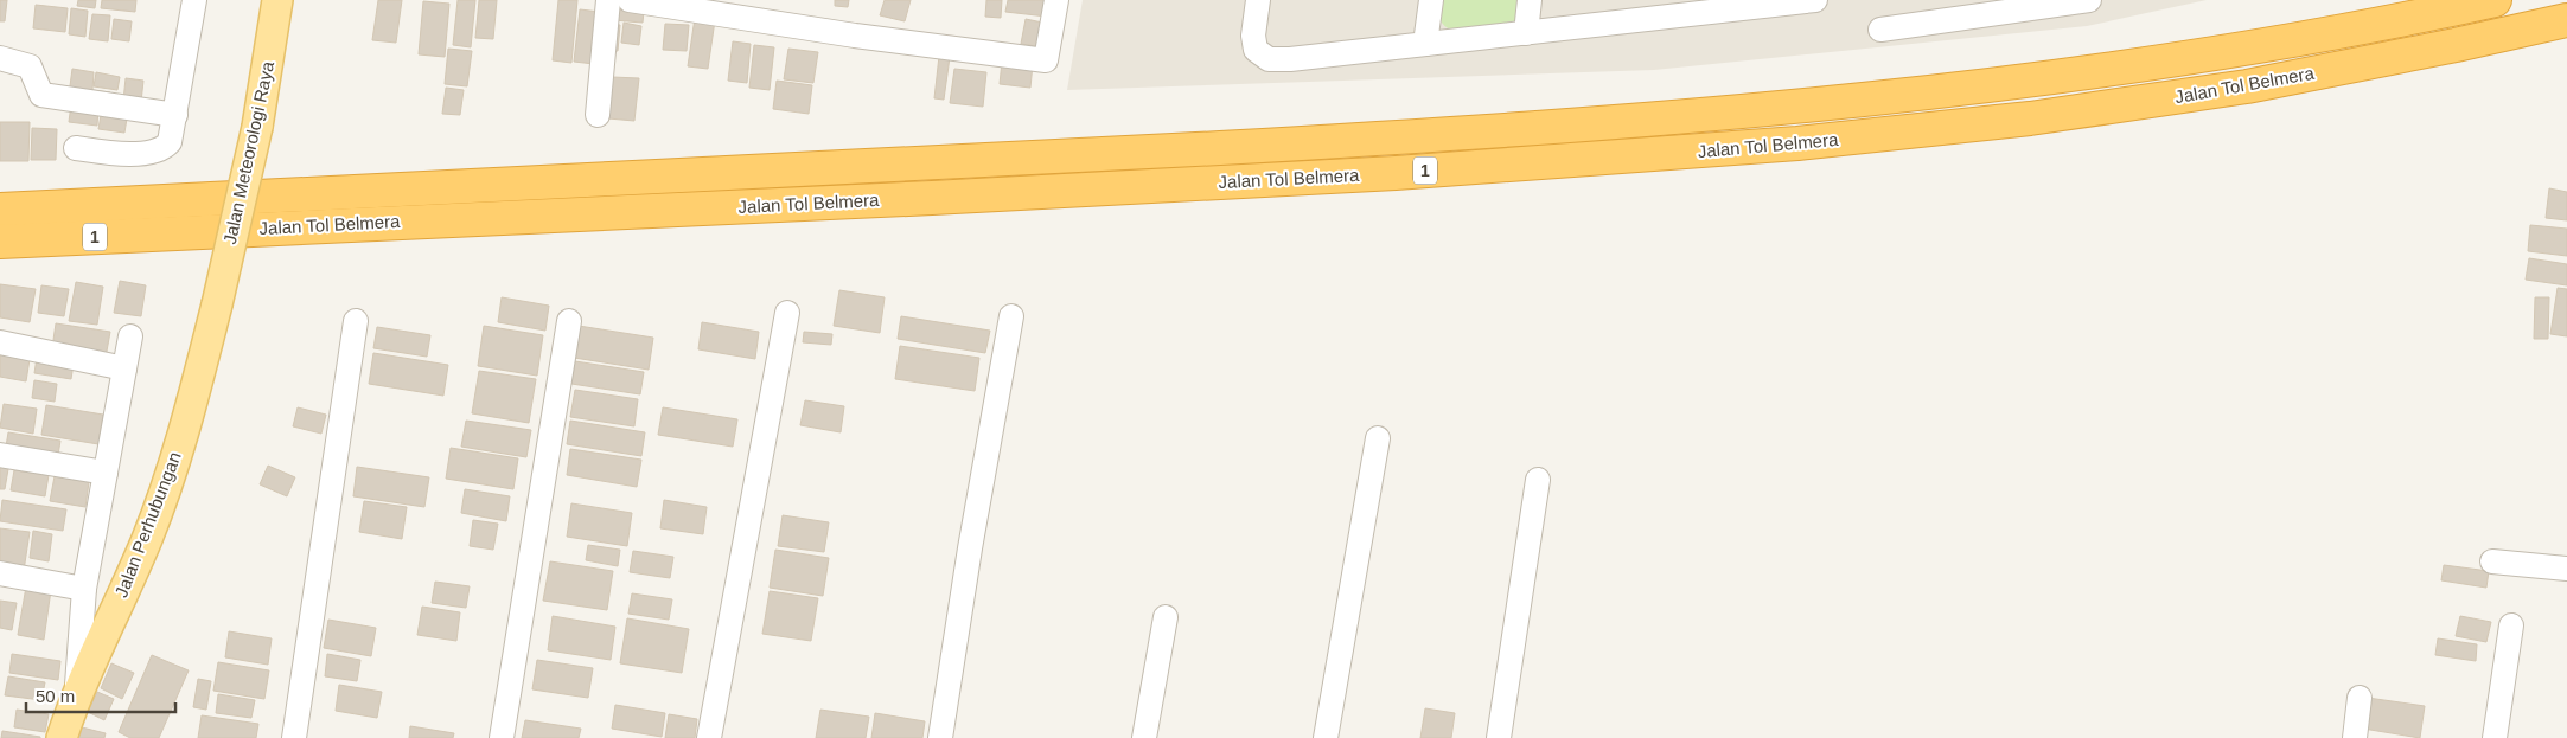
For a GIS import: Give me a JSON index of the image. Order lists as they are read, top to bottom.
{
  "streets": {
    "highway": ["Jalan Tol Belmera", "1"],
    "main road": ["Jalan Meteorologi Raya", "Jalan Perhubungan"]
  },
  "crossings": [
    ["Jalan Meteorologi Raya", "Jalan Perhubungan"]
  ],
  "scale_bar": "50 m"
}
